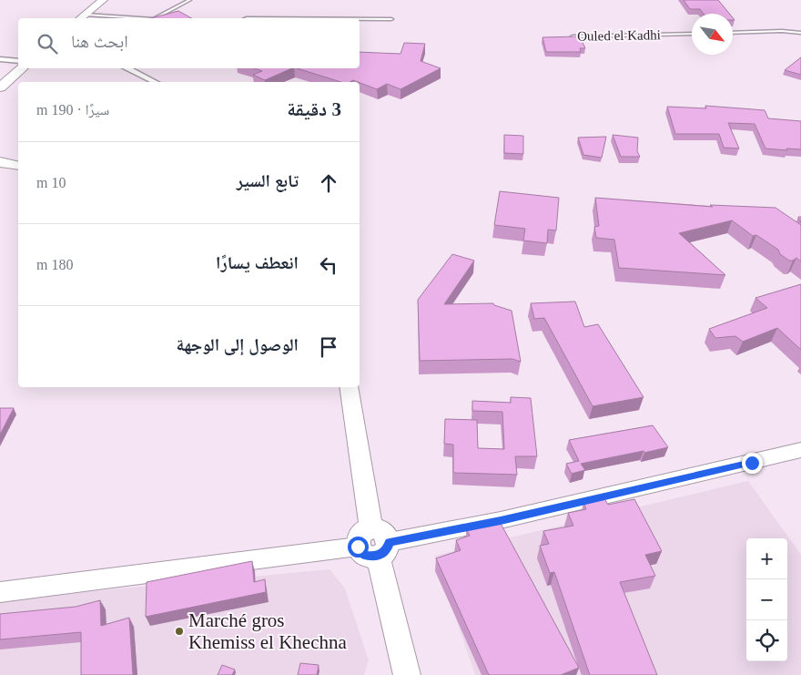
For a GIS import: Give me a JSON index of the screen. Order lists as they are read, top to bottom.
{
  "streets": {
    "lane": ["Ouled el Kadhi"]
  },
  "places": ["Marché gros Khemiss el Khechna"],
  "north": "bottom right",
  "page": {
    "search": "ابحث هنا",
    "heading": ["3 دقيقة", "سيرًا · 190 m"],
    "list": [
      ["تابع السير", "10 m"],
      ["انعطف يسارًا", "180 m"],
      "الوصول إلى الوجهة"
    ],
    "map_buttons": ["+", "−"]
  }
}
